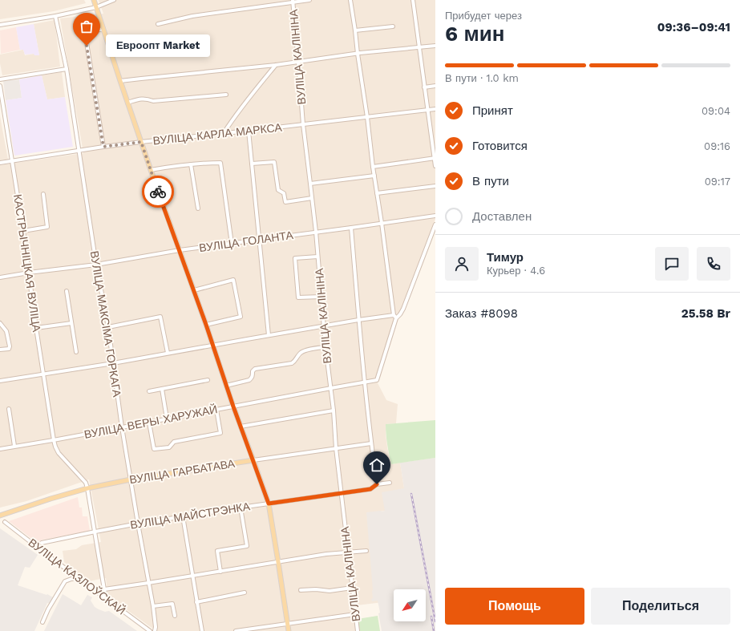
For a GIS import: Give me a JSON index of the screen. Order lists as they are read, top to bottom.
{
  "streets": {
    "main road": ["ВУЛІЦА ГАРБАТАВА"],
    "street": [
      "ВУЛІЦА КАЛІНІНА",
      "ВУЛІЦА КАРЛА МАРКСА",
      "ВУЛІЦА ГОЛАНТА",
      "КАСТРЫЧНІЦКАЯ ВУЛІЦА",
      "ВУЛІЦА МАКСІМА ГОРКАГА",
      "ВУЛІЦА ВЕРЫ ХАРУЖАЙ",
      "ВУЛІЦА МАЙСТРЭНКА",
      "ВУЛІЦА КАЗЛОЎСКАЙ"
    ]
  },
  "crossings": [
    ["ВУЛІЦА КАЛІНІНА", "ВУЛІЦА КАРЛА МАРКСА"],
    ["ВУЛІЦА КАЛІНІНА", "ВУЛІЦА ГОЛАНТА"],
    ["ВУЛІЦА КАЛІНІНА", "ВУЛІЦА ВЕРЫ ХАРУЖАЙ"],
    ["ВУЛІЦА КАЛІНІНА", "ВУЛІЦА ГАРБАТАВА"],
    ["ВУЛІЦА КАЛІНІНА", "ВУЛІЦА МАЙСТРЭНКА"],
    ["ВУЛІЦА КАРЛА МАРКСА", "КАСТРЫЧНІЦКАЯ ВУЛІЦА"],
    ["ВУЛІЦА КАРЛА МАРКСА", "ВУЛІЦА МАКСІМА ГОРКАГА"],
    ["ВУЛІЦА ГОЛАНТА", "КАСТРЫЧНІЦКАЯ ВУЛІЦА"],
    ["ВУЛІЦА ГОЛАНТА", "ВУЛІЦА МАКСІМА ГОРКАГА"],
    ["КАСТРЫЧНІЦКАЯ ВУЛІЦА", "ВУЛІЦА ВЕРЫ ХАРУЖАЙ"],
    ["КАСТРЫЧНІЦКАЯ ВУЛІЦА", "ВУЛІЦА ГАРБАТАВА"],
    ["ВУЛІЦА МАКСІМА ГОРКАГА", "ВУЛІЦА ВЕРЫ ХАРУЖАЙ"],
    ["ВУЛІЦА МАКСІМА ГОРКАГА", "ВУЛІЦА ГАРБАТАВА"],
    ["ВУЛІЦА МАКСІМА ГОРКАГА", "ВУЛІЦА МАЙСТРЭНКА"]
  ],
  "places": ["Евроопт Market"],
  "north": "bottom left",
  "page": {
    "heading": ["6 мин", "Прибудет через", "09:36–09:41"],
    "panel": [
      "Тимур",
      "Курьер · 4.6",
      "Заказ #8098",
      "25.58 Br"
    ],
    "bubble": "Евроопт Market",
    "bar": "В пути · 1.0 km",
    "list": [
      ["Принят", "09:04"],
      ["Готовится", "09:16"],
      ["В пути", "09:17"],
      "Доставлен"
    ],
    "buttons": ["Помощь", "Поделиться"]
  }
}
